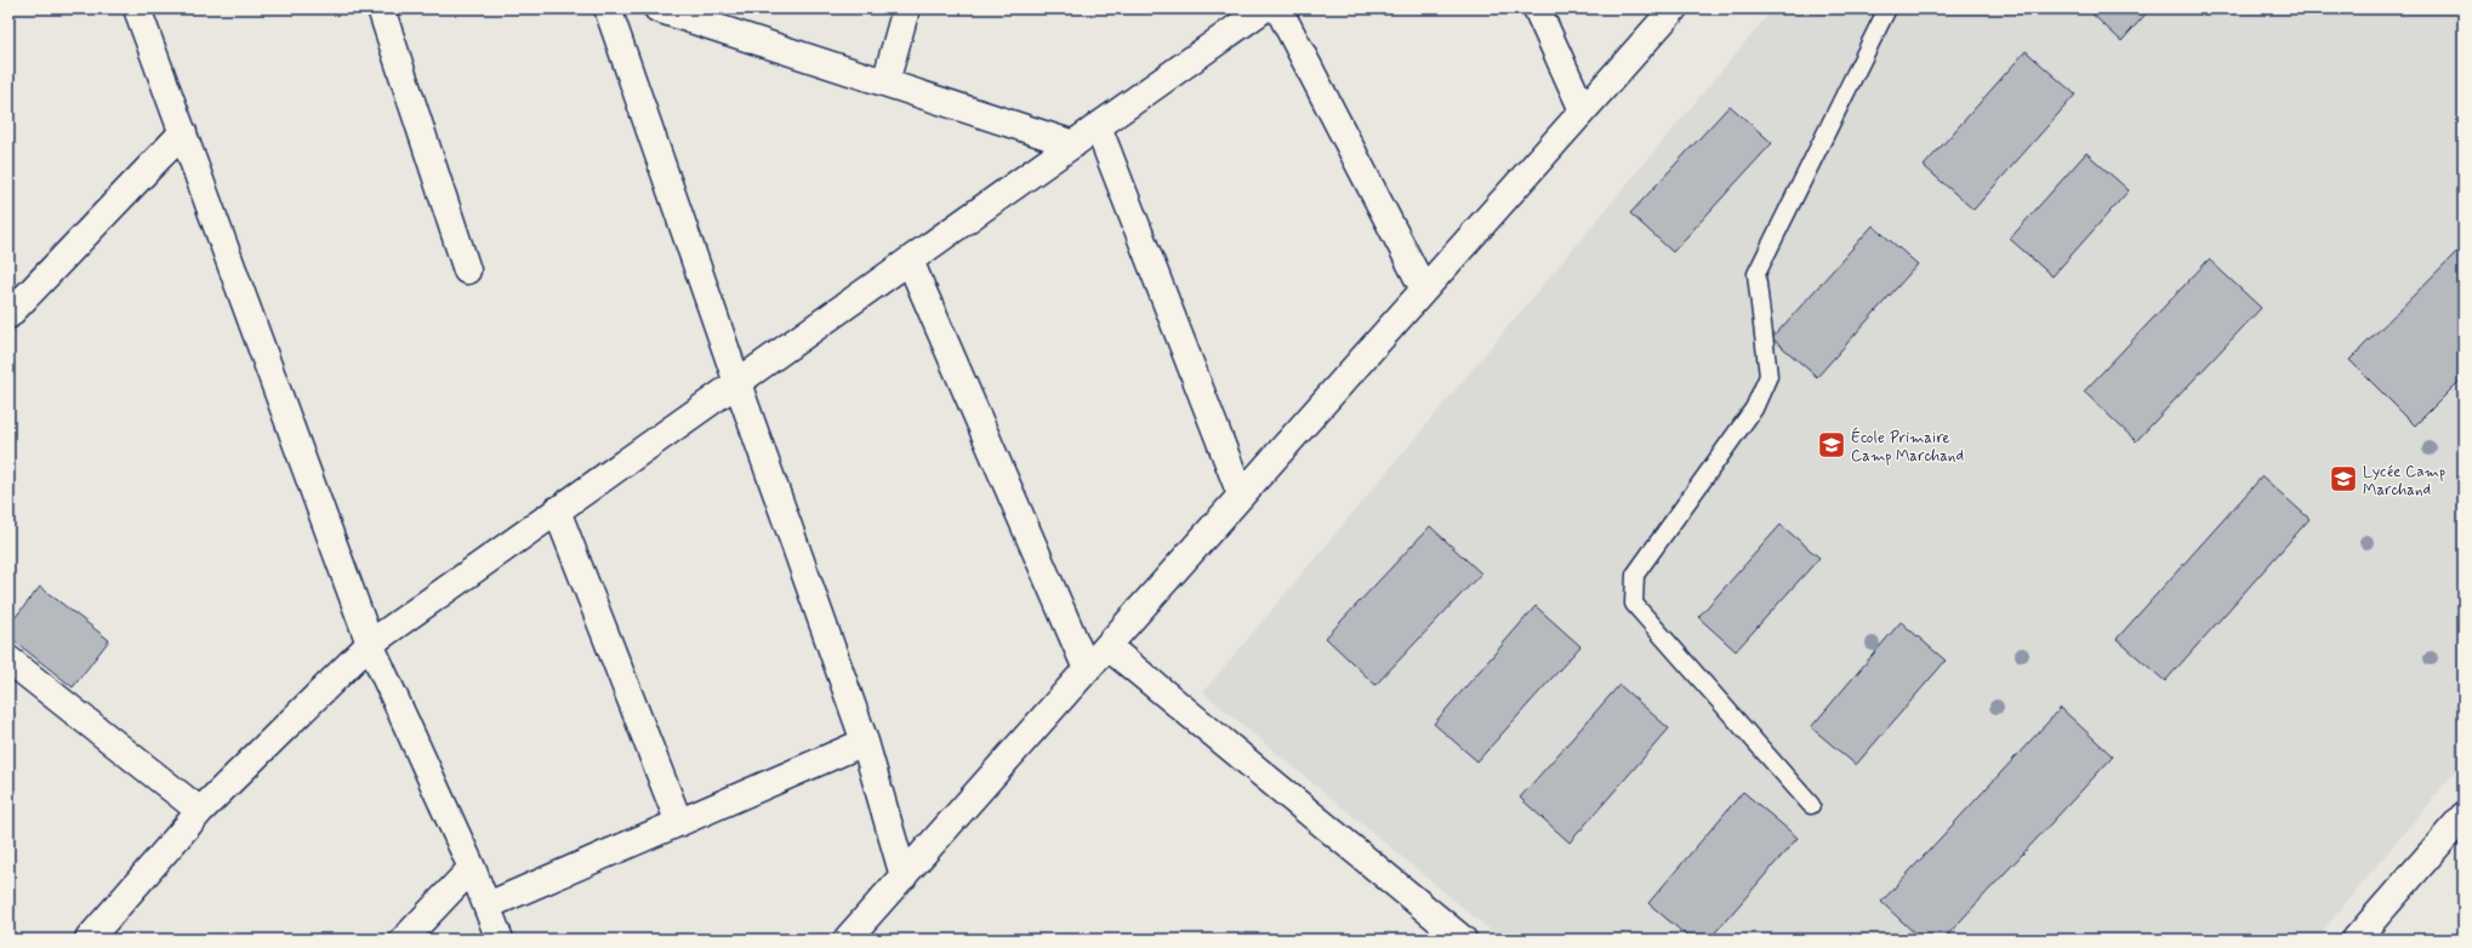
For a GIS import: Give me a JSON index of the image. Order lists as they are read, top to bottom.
{
  "places": {
    "school or university": ["École Primaire Camp Marchand", "Lycée Camp Marchand"]
  }
}
